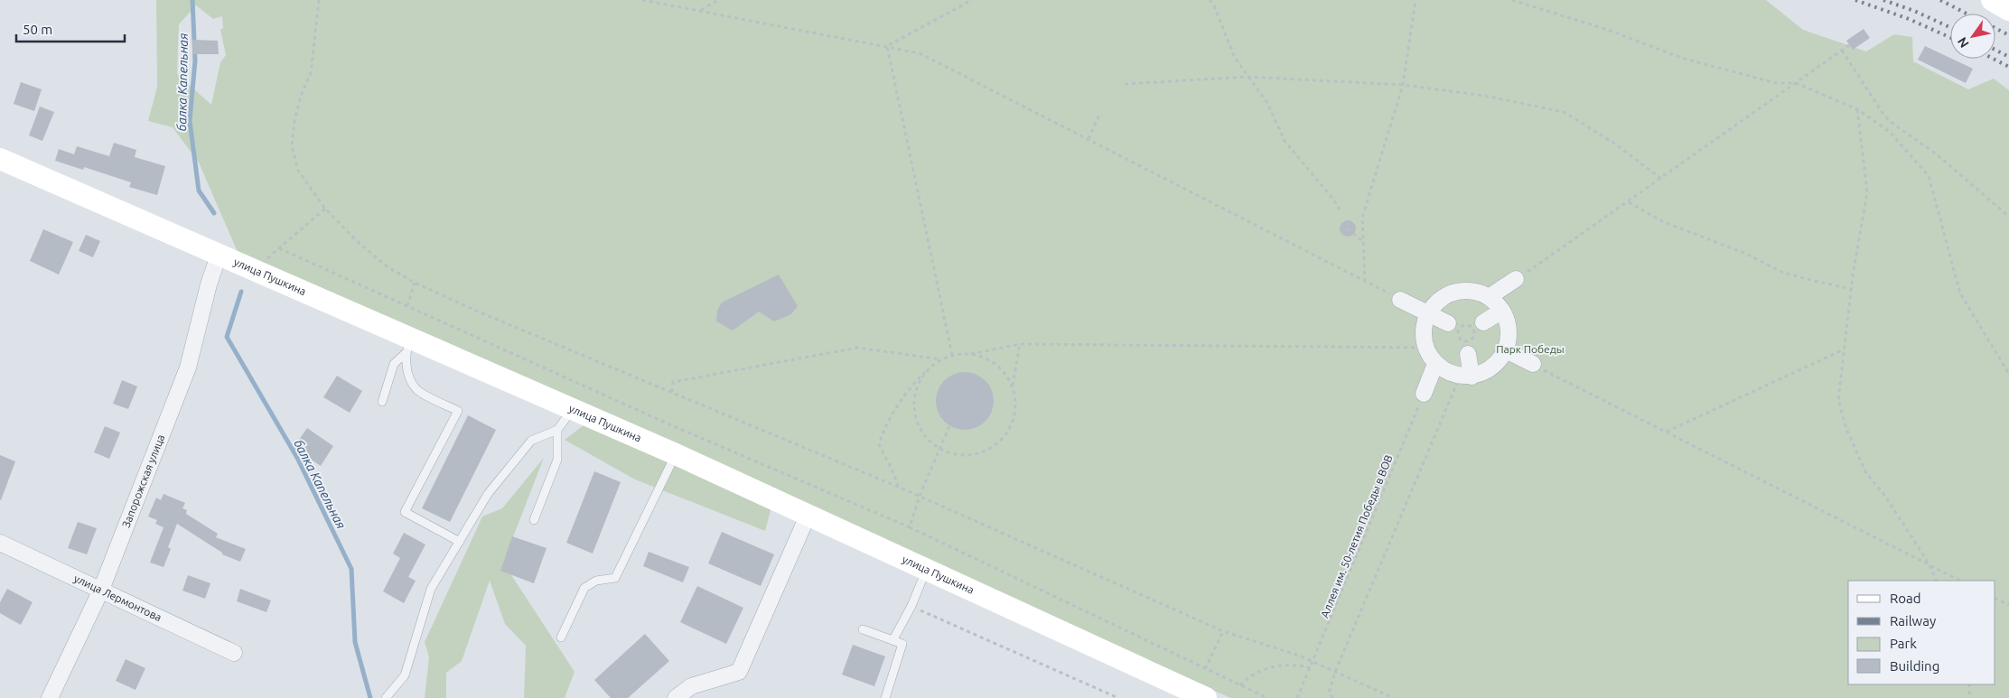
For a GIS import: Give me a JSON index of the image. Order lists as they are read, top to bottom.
{
  "streets": {
    "street": ["улица Пушкина", "Запорожская улица", "улица Лермонтова"],
    "path": ["Аллея им. 50-летия Победы в ВОВ"]
  },
  "crossings": [
    ["улица Пушкина", "Запорожская улица"],
    ["Запорожская улица", "улица Лермонтова"]
  ],
  "water": ["балка Капельная"],
  "parks": ["Парк Победы"],
  "legend": [
    "Road",
    "Railway",
    "Park",
    "Building"
  ],
  "scale_bar": "50 m",
  "north": "bottom left"
}
